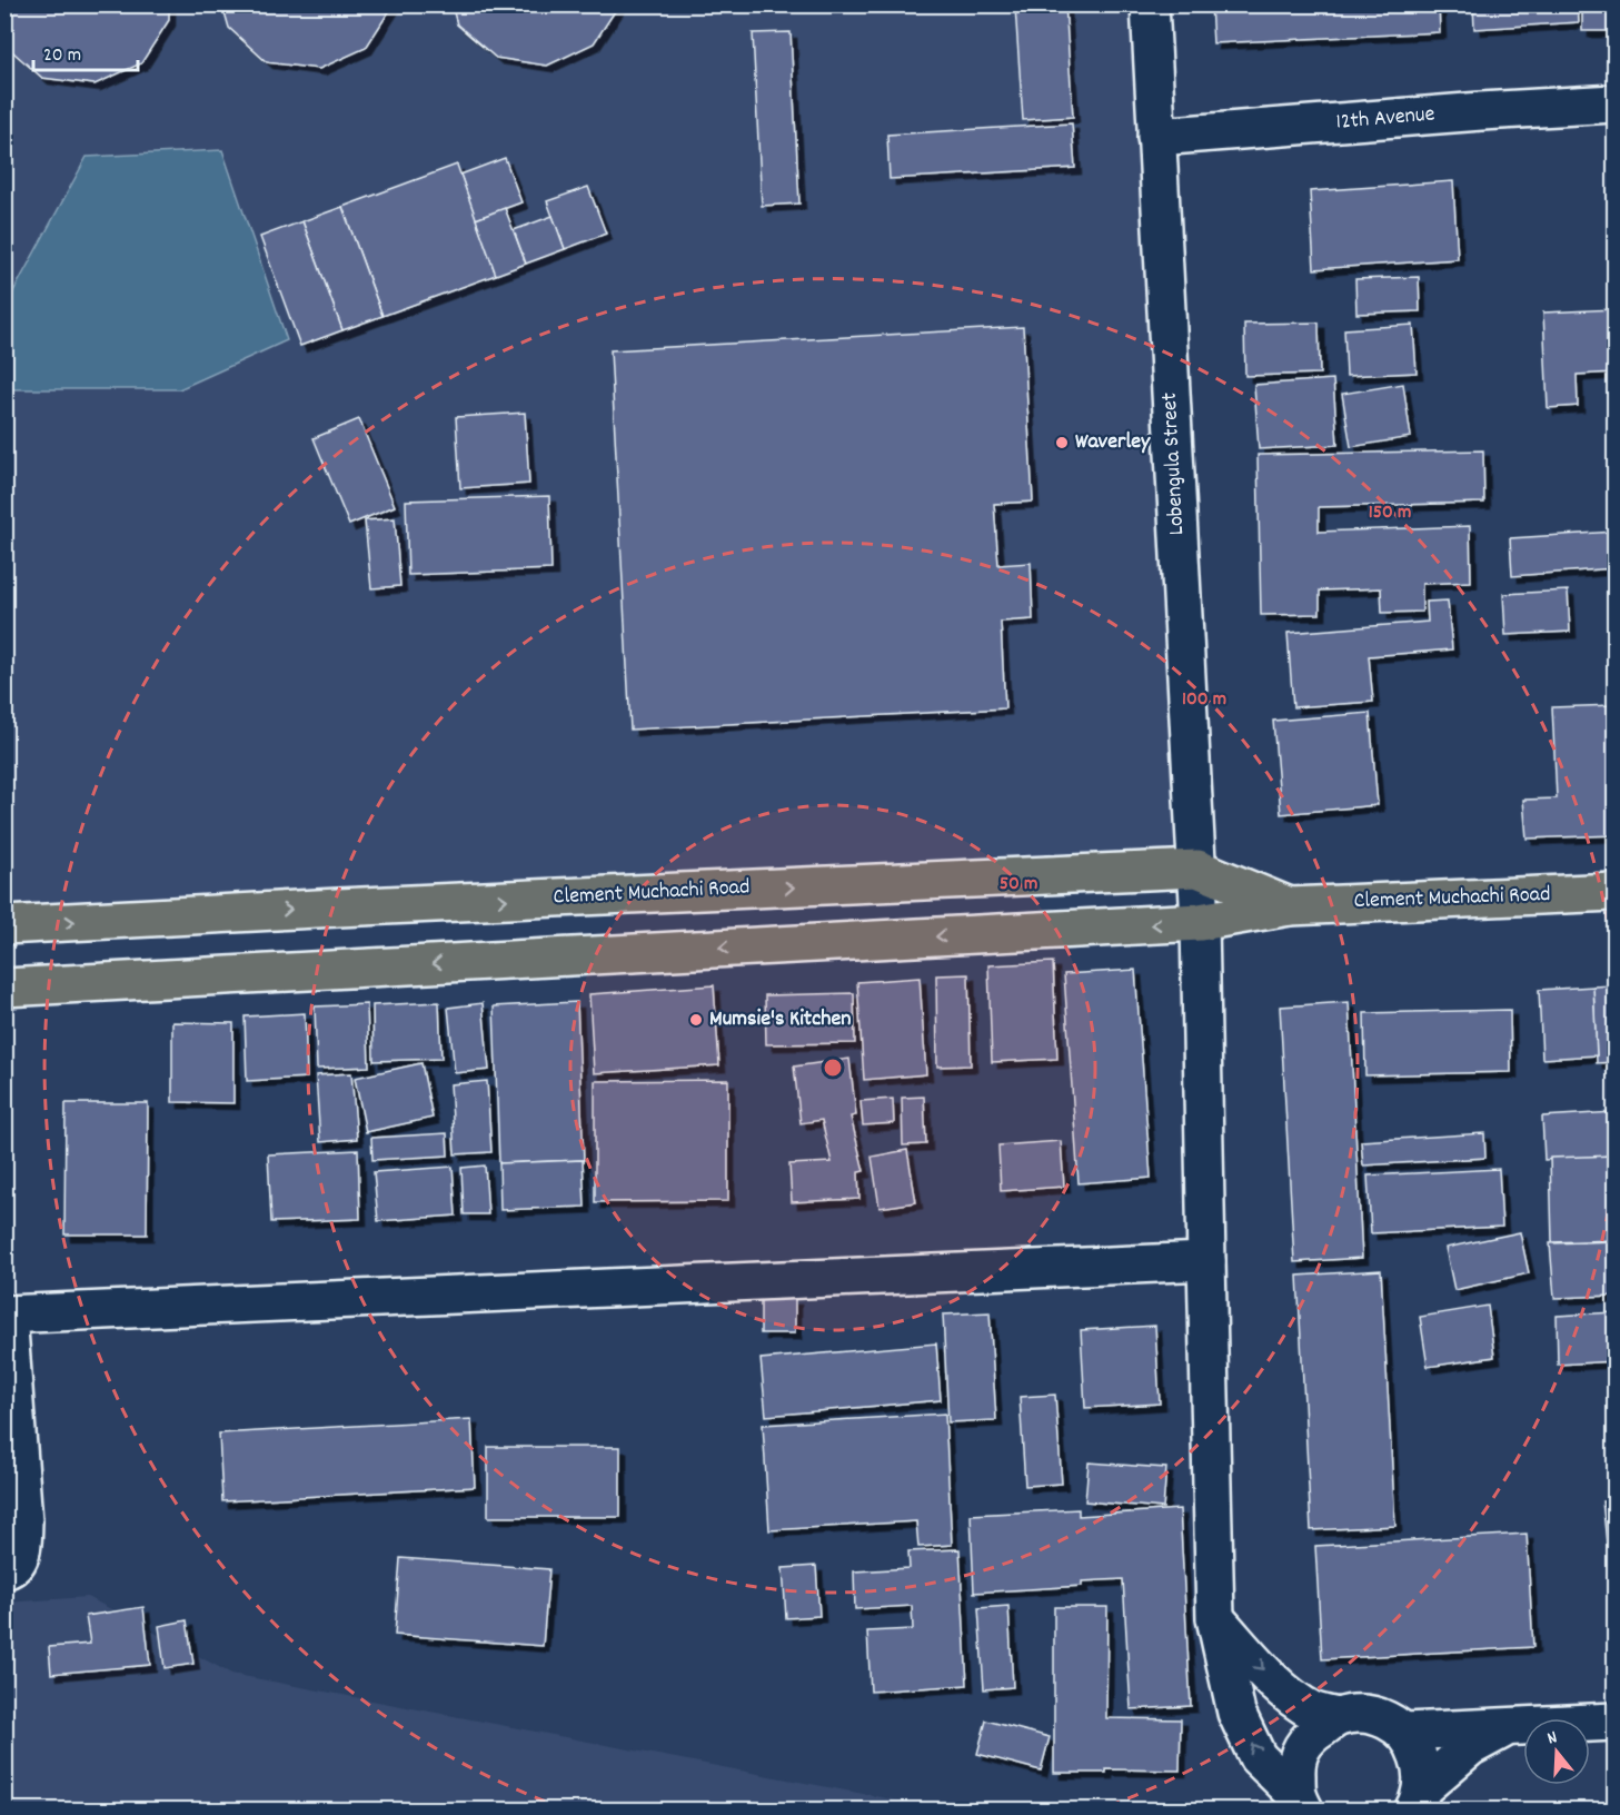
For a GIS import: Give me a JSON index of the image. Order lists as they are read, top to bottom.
{
  "streets": {
    "main road": ["Clement Muchachi Road"],
    "street": ["12th Avenue", "Lobengula Street"]
  },
  "crossings": [
    ["12th Avenue", "Lobengula Street"],
    ["Lobengula Street", "Clement Muchachi Road"]
  ],
  "places": ["Waverley", "Mumsie's Kitchen"],
  "scale_bar": "20 m",
  "north": "top",
  "rings": ["150 m", "100 m", "50 m"]
}
